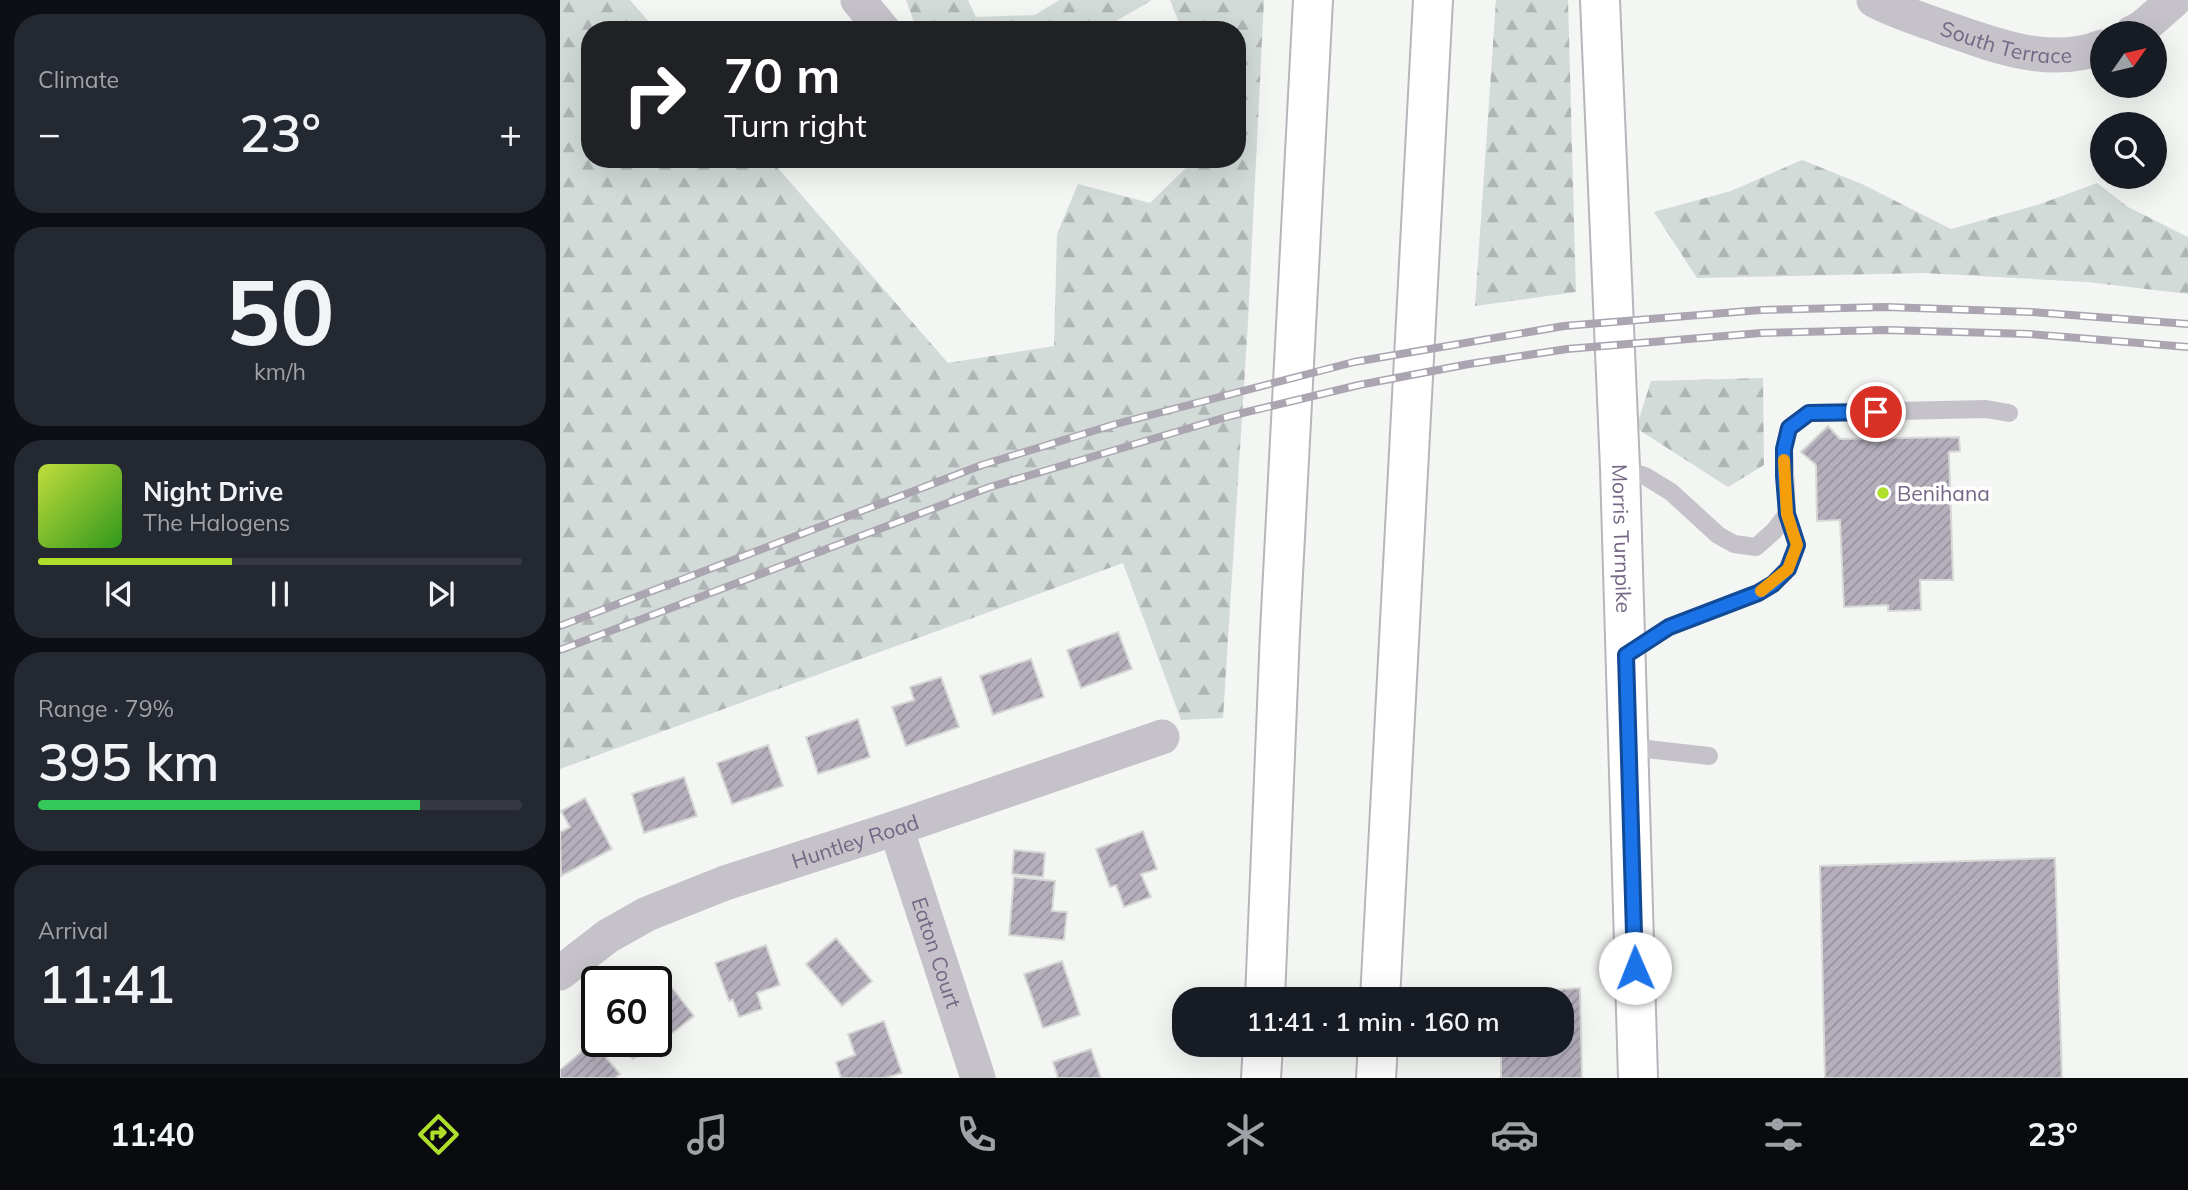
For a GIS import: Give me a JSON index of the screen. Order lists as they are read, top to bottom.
{
  "streets": {
    "main road": ["Morris Turnpike"],
    "street": ["South Terrace", "Huntley Road", "Eaton Court"]
  },
  "crossings": [
    ["Huntley Road", "Eaton Court"]
  ],
  "places": ["Benihana"],
  "north": "top right",
  "page": {
    "tile": [
      "Climate",
      ["50", "km/h"],
      ["Range · 79%", "395 km"],
      ["Arrival", "11:41"]
    ],
    "turn": ["70 m", "Turn right"],
    "heat": ["−", "23°", "+"],
    "song": ["Night Drive", "The Halogens"],
    "limit": "60",
    "trip": "11:41 · 1 min · 160 m",
    "tabs": ["11:40", "23°"]
  }
}
